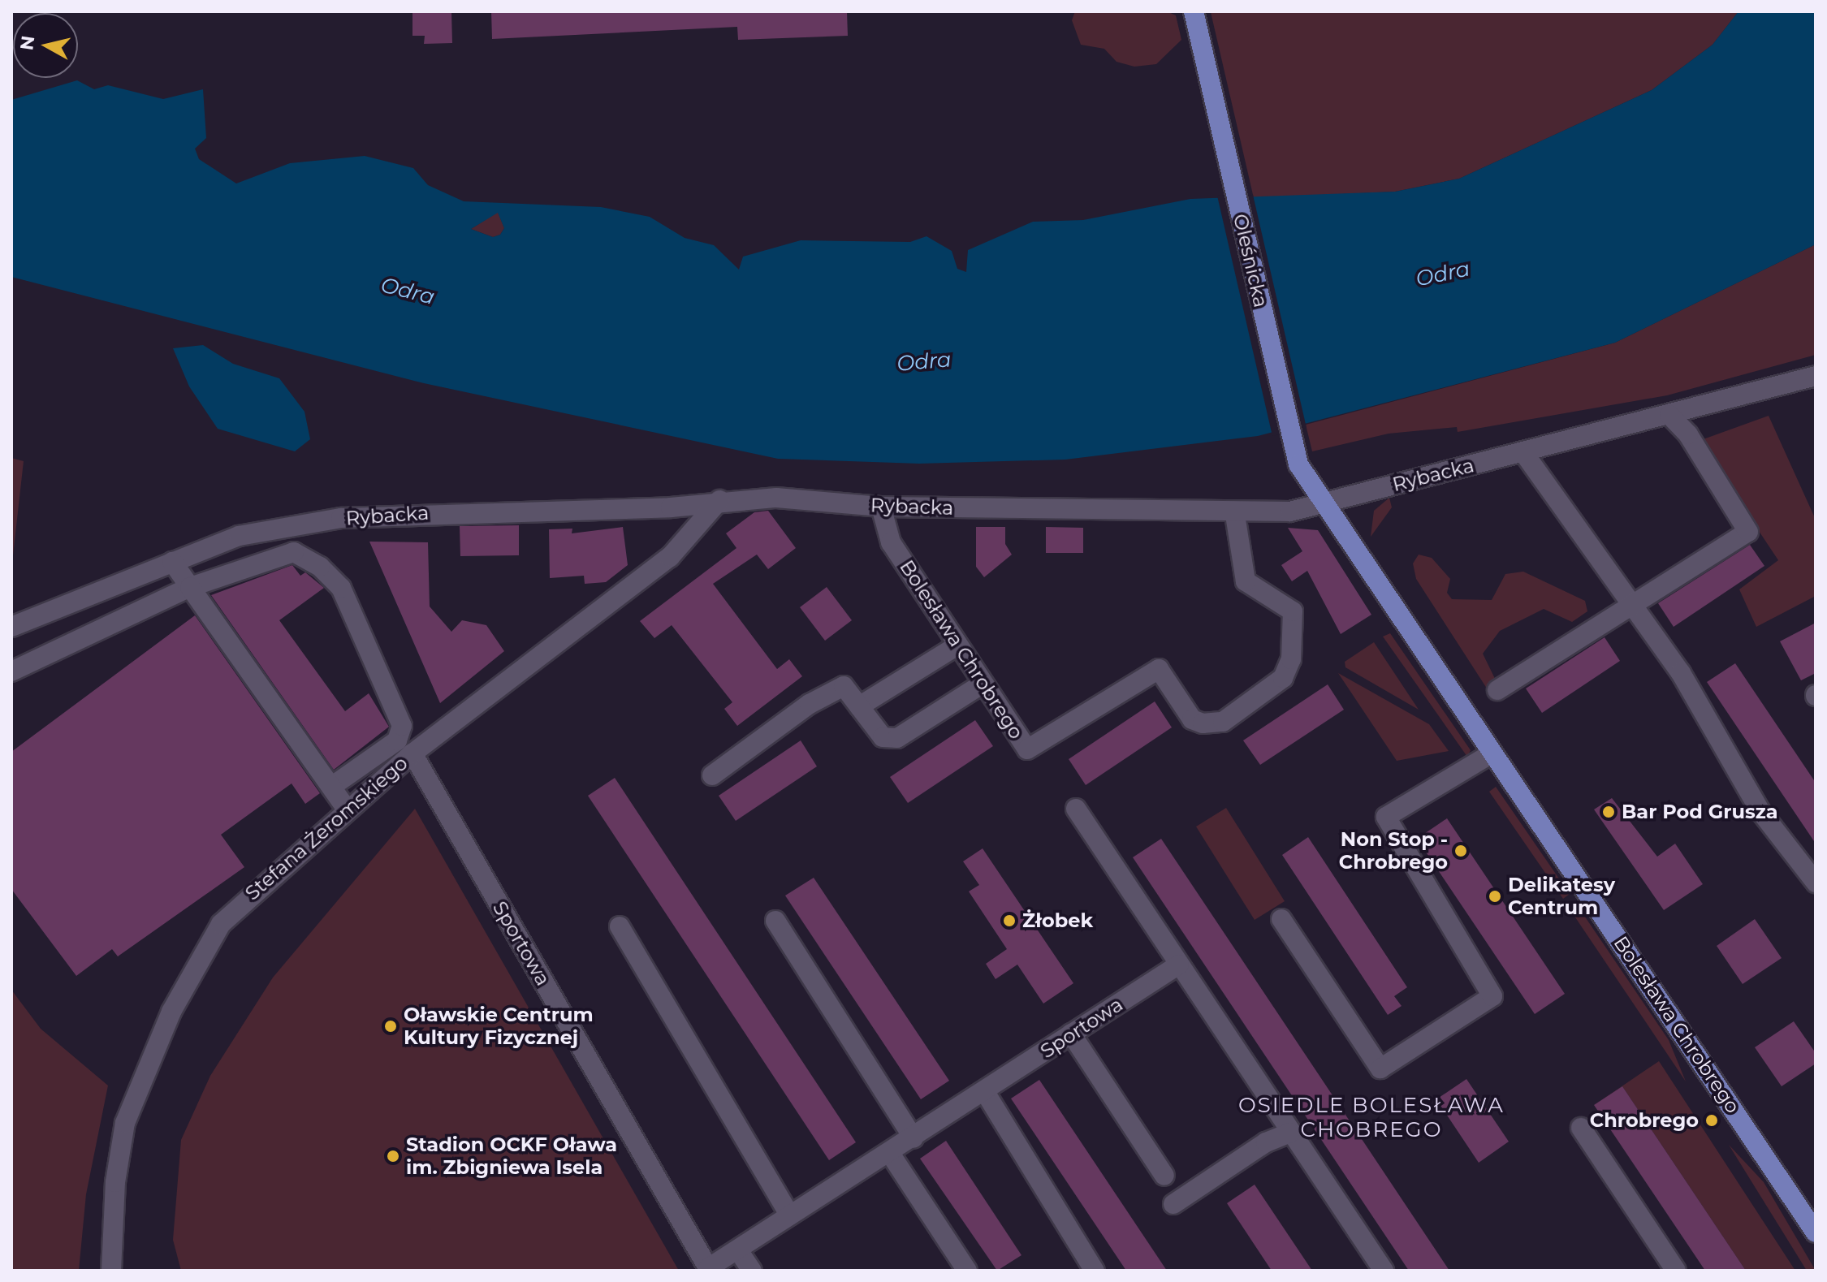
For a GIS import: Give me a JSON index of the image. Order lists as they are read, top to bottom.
{
  "streets": {
    "main road": ["Oleśnicka", "Bolesława Chrobrego"],
    "street": ["Rybacka", "Stefana Żeromskiego", "Sportowa"]
  },
  "crossings": [
    ["Oleśnicka", "Rybacka"],
    ["Oleśnicka", "Bolesława Chrobrego"],
    ["Rybacka", "Bolesława Chrobrego"],
    ["Rybacka", "Stefana Żeromskiego"],
    ["Stefana Żeromskiego", "Sportowa"]
  ],
  "districts": ["OSIEDLE BOLESŁAWA CHOBREGO"],
  "water": ["Odra"],
  "places": [
    "Bar Pod Grusza",
    "Non Stop - Chrobrego",
    "Delikatesy Centrum",
    "Żłobek",
    "Oławskie Centrum Kultury Fizycznej",
    "Chrobrego",
    "Stadion OCKF Oława im. Zbigniewa Isela"
  ],
  "north": "left"
}
